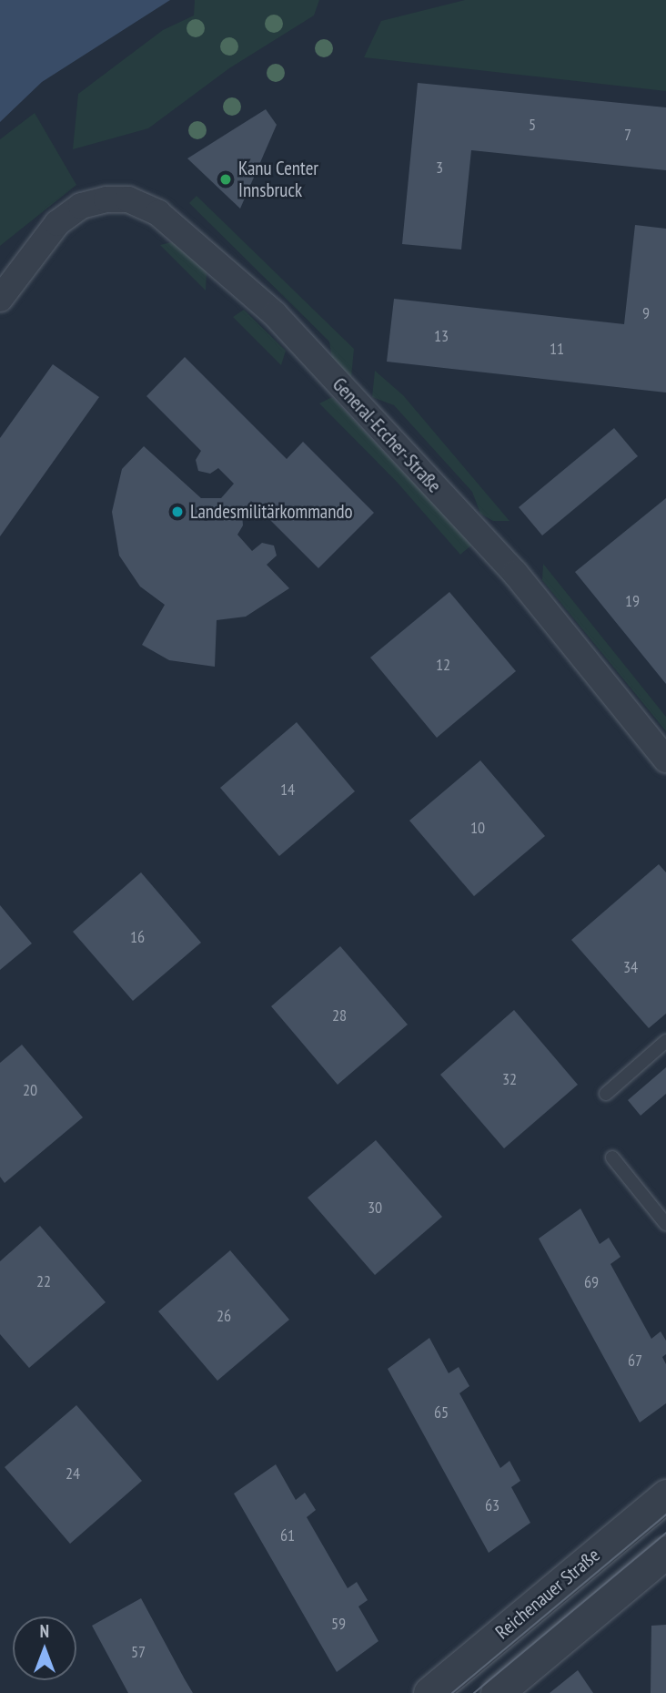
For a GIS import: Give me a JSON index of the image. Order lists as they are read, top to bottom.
{
  "streets": {
    "street": ["General-Eccher-Straße", "Reichenauer Straße"]
  },
  "places": ["Kanu Center Innsbruck", "Landesmilitärkommando"],
  "house_numbers": [
    "5",
    "7",
    "3",
    "9",
    "13",
    "11",
    "19",
    "12",
    "14",
    "10",
    "16",
    "34",
    "28",
    "32",
    "20",
    "30",
    "22",
    "69",
    "26",
    "67",
    "65",
    "24",
    "63",
    "61",
    "59",
    "57"
  ],
  "north": "top"
}
